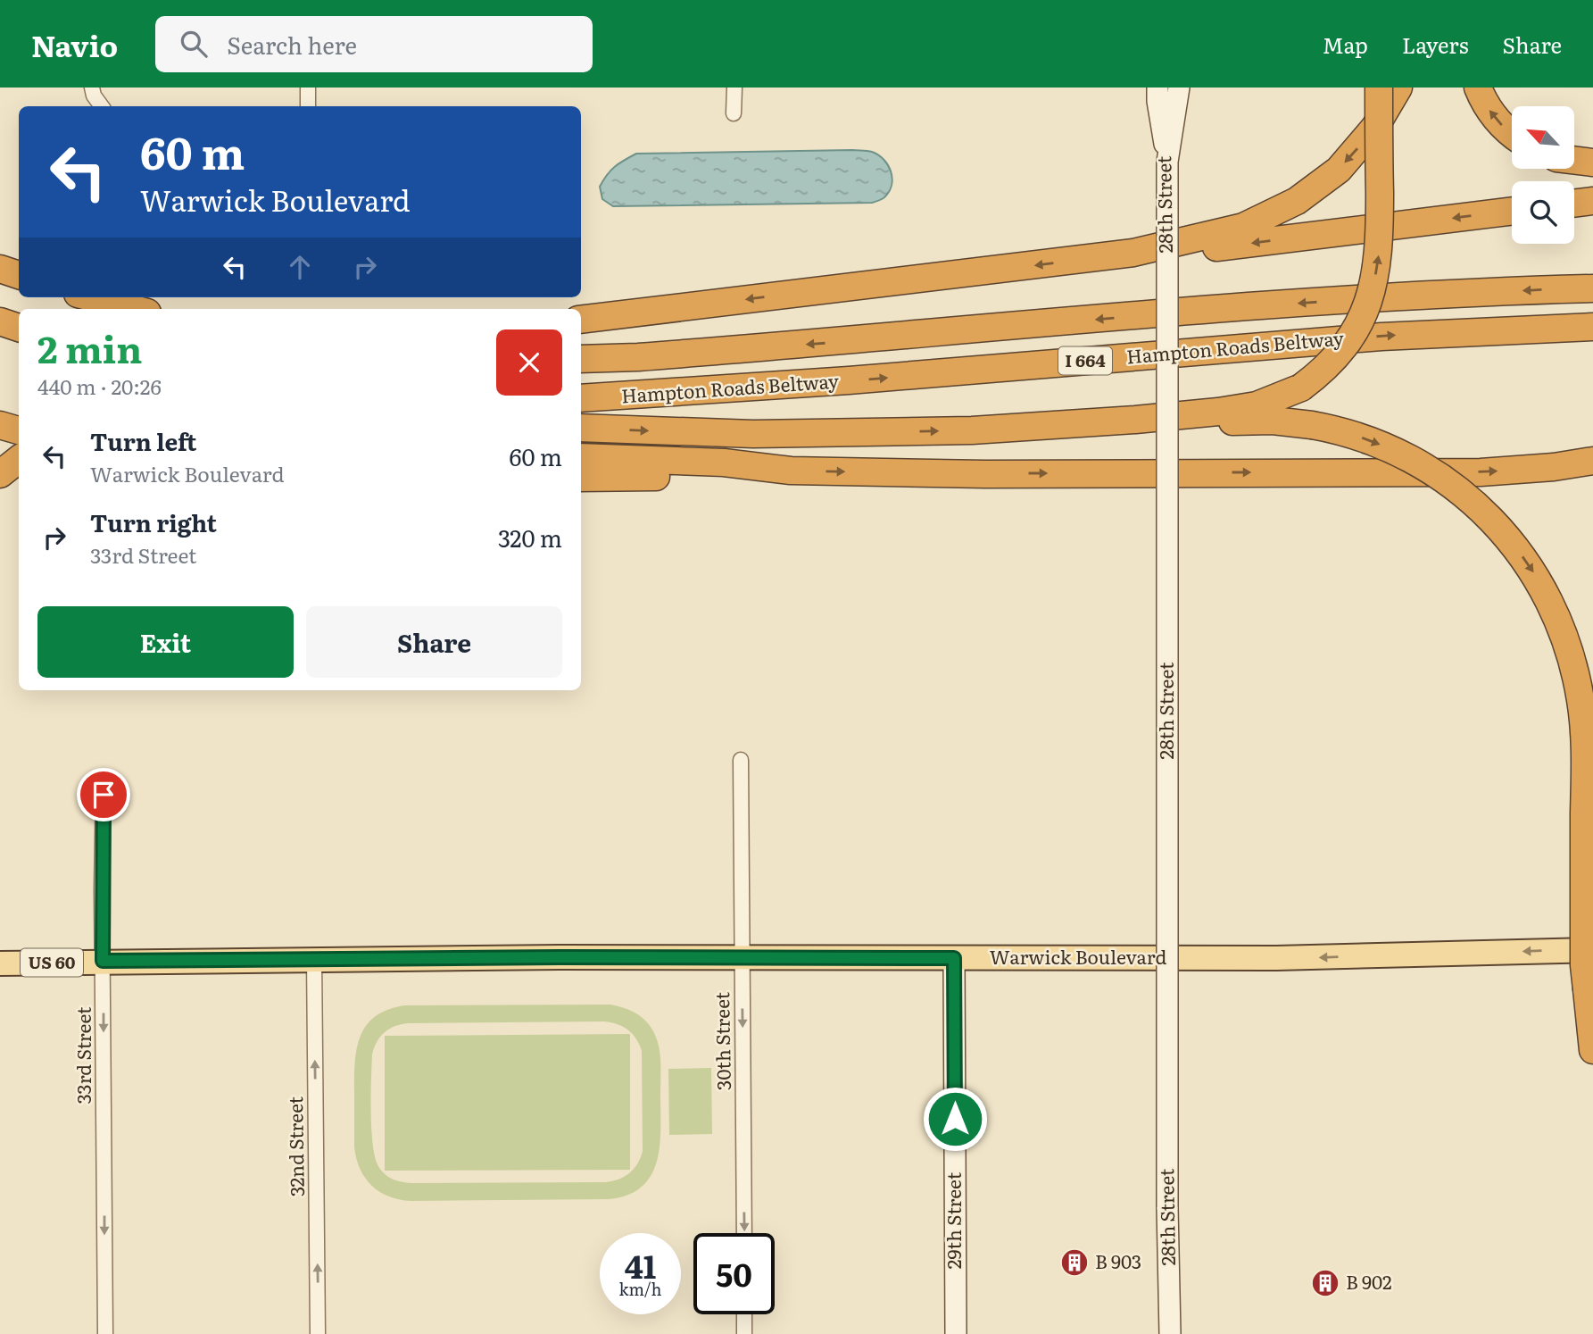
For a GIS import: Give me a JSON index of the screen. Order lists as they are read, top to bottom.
{
  "streets": {
    "highway": ["Hampton Roads Beltway", "I 664"],
    "main road": [
      "28th Street",
      "Warwick Boulevard",
      "US 60",
      "29th Street"
    ],
    "street": ["30th Street", "33rd Street", "32nd Street"]
  },
  "crossings": [
    ["Warwick Boulevard", "30th Street"],
    ["Warwick Boulevard", "33rd Street"],
    ["Warwick Boulevard", "32nd Street"],
    ["Warwick Boulevard", "29th Street"]
  ],
  "one_way": [
    "Warwick Boulevard",
    "30th Street",
    "33rd Street",
    "32nd Street"
  ],
  "places": {
    "building": ["B 903", "B 902"]
  },
  "north": "top left",
  "page": {
    "header": "Navio",
    "search": "Search here",
    "nav": ["Map", "Layers", "Share"],
    "turn": ["60 m", "Warwick Boulevard"],
    "heading": ["2 min", "440 m · 20:26"],
    "list": [
      {
        "name": "Turn left",
        "note": "Warwick Boulevard",
        "value": "60 m"
      },
      {
        "name": "Turn right",
        "note": "33rd Street",
        "value": "320 m"
      }
    ],
    "buttons": ["Exit", "Share"],
    "speed": "41 km/h",
    "limit": "50"
  }
}
